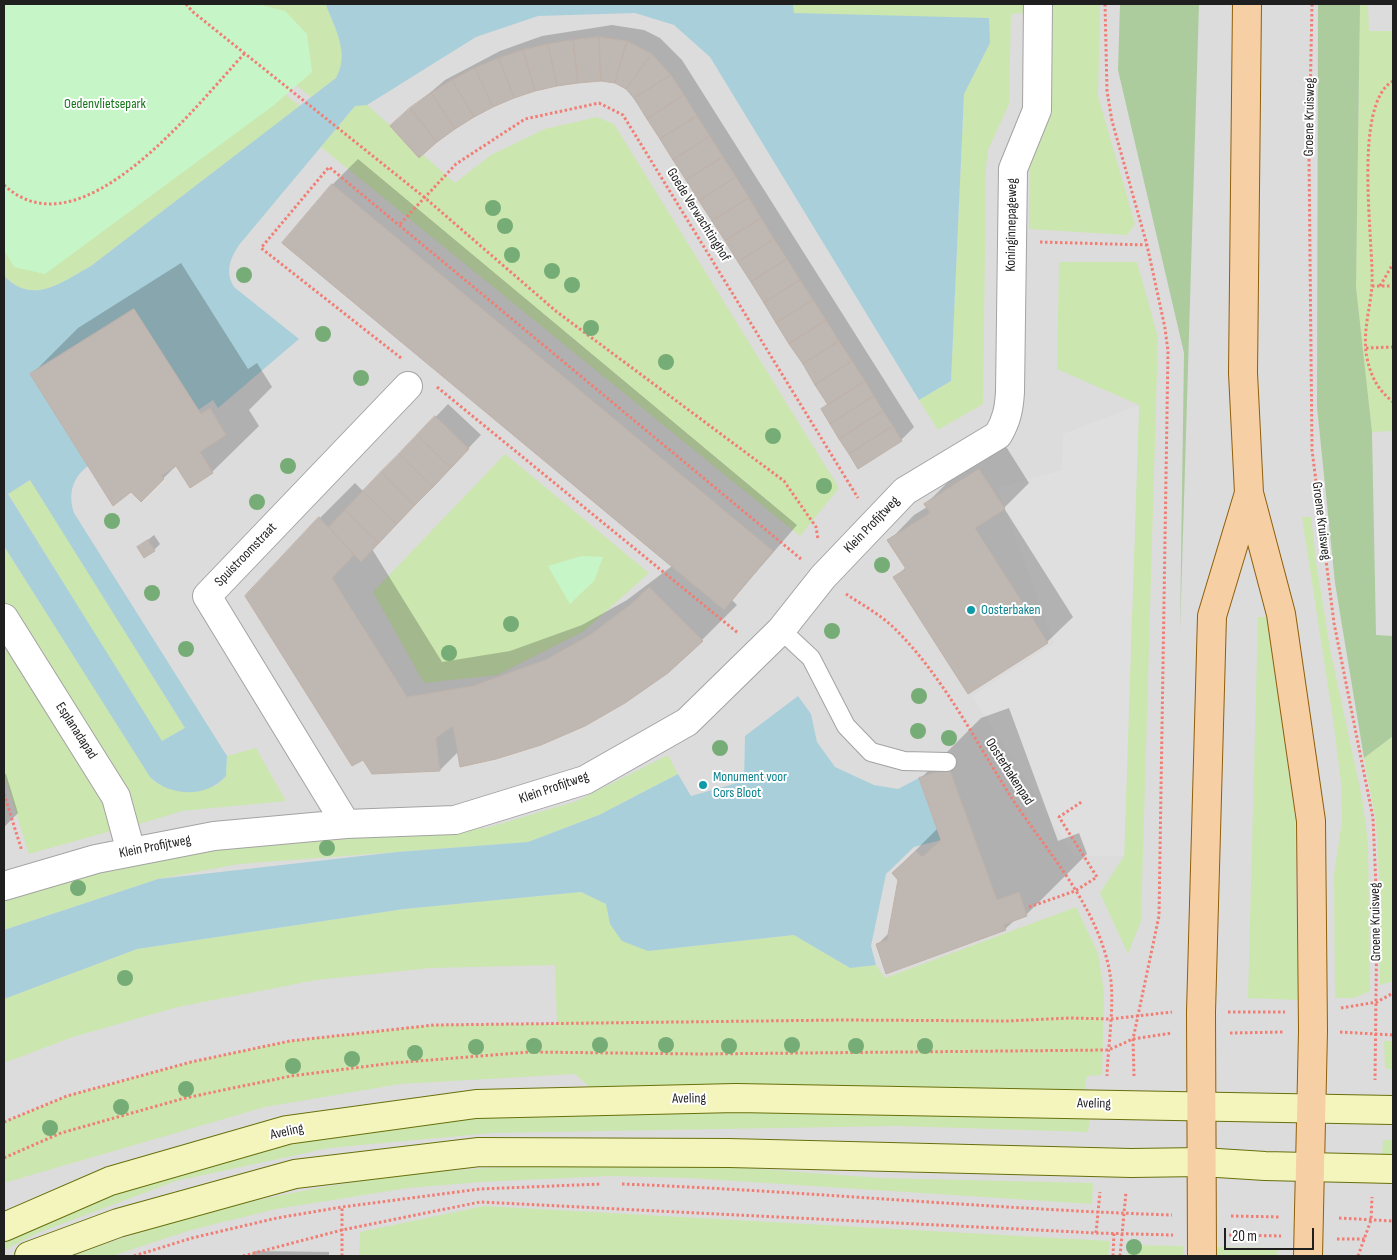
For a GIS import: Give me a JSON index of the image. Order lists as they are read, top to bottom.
{
  "streets": {
    "main road": ["Aveling"],
    "street": [
      "Koninginnepageweg",
      "Klein Profijtweg",
      "Spuistroomstraat",
      "Esplanadapad"
    ],
    "path": ["Groene Kruisweg", "Goede Verwachtinghof", "Oosterbakenpad"]
  },
  "crossings": [
    ["Goede Verwachtinghof", "Klein Profijtweg"],
    ["Goede Verwachtinghof", "Oosterbakenpad"],
    ["Koninginnepageweg", "Klein Profijtweg"],
    ["Klein Profijtweg", "Spuistroomstraat"],
    ["Klein Profijtweg", "Esplanadapad"],
    ["Klein Profijtweg", "Oosterbakenpad"],
    ["Spuistroomstraat", "Oosterbakenpad"]
  ],
  "parks": ["Oedenvlietsepark"],
  "places": ["Oosterbaken", "Monument voor Cors Bloot"],
  "scale_bar": "20 m"
}
